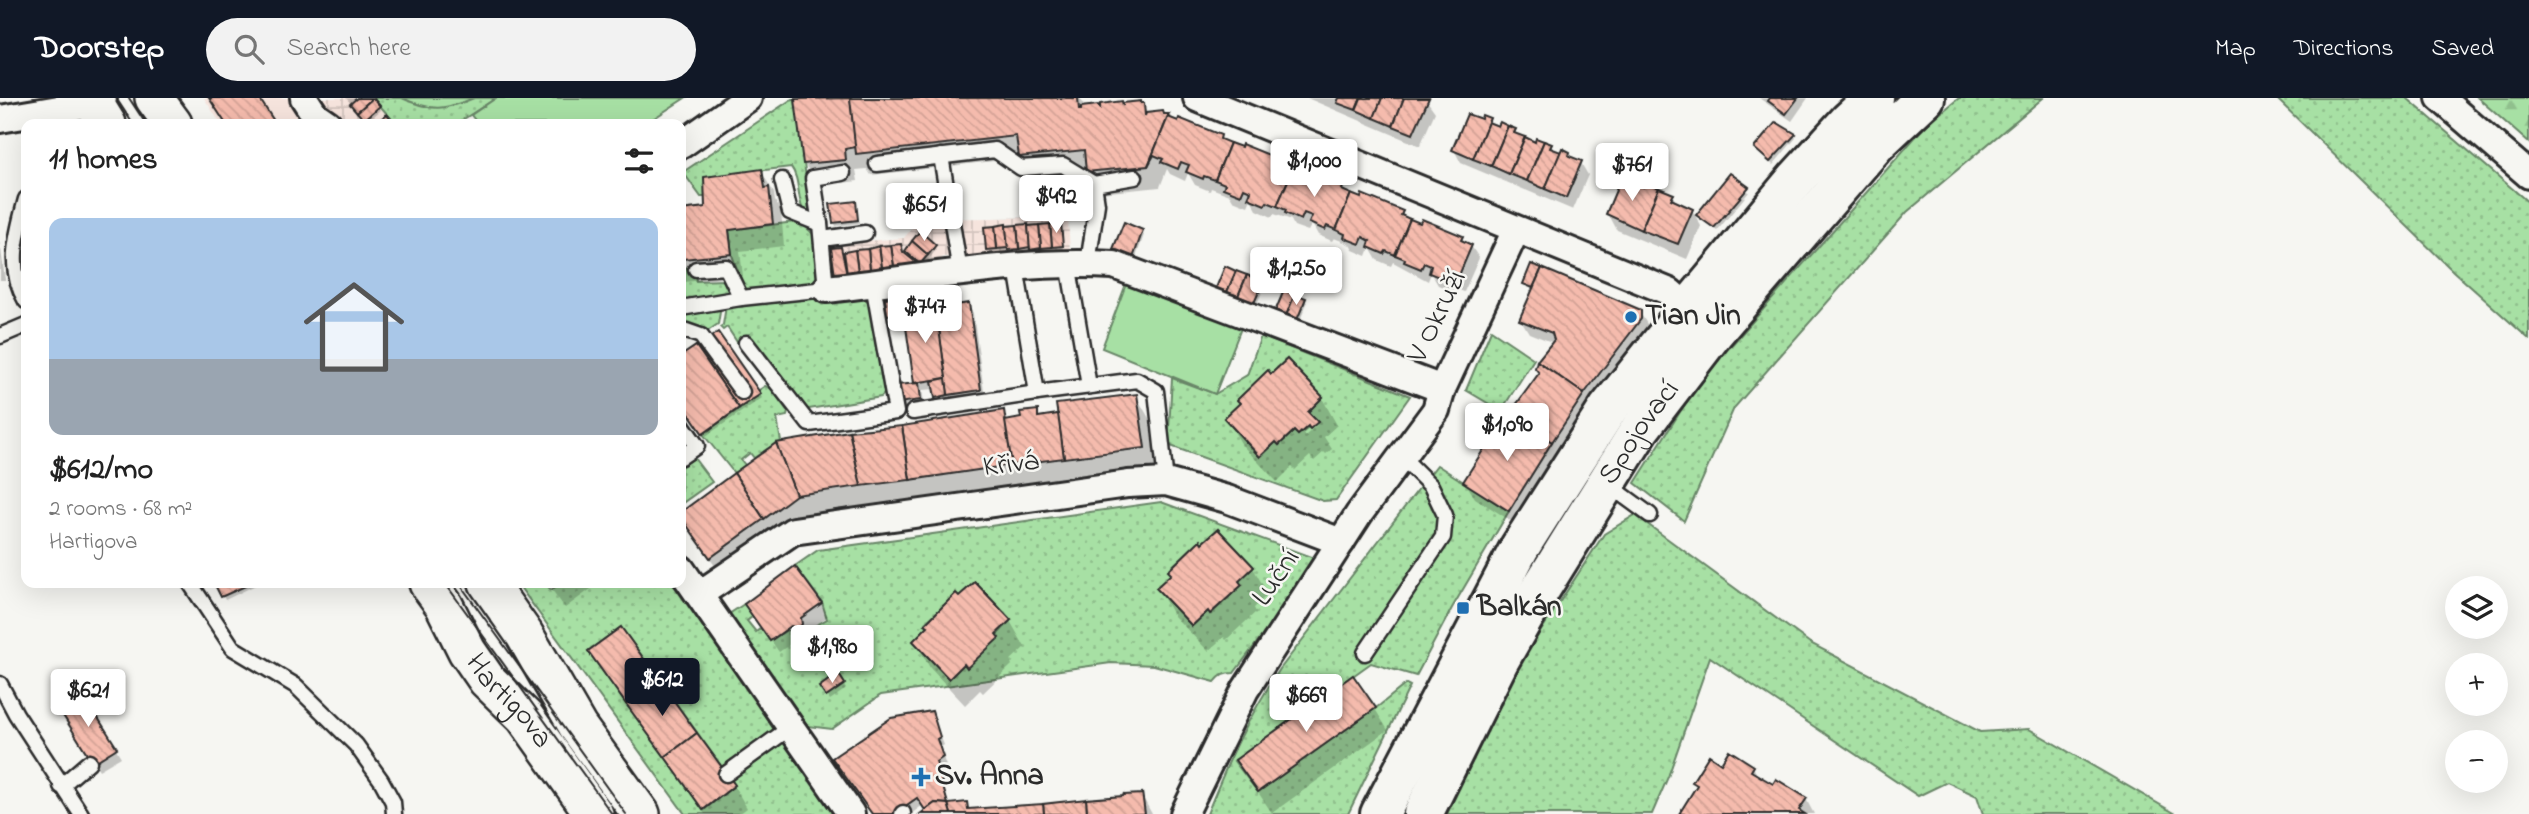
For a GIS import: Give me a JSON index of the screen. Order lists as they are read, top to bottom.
{
  "streets": {
    "main road": ["Spojovací", "Hartigova"],
    "street": ["V Okruží", "Křivá", "Luční"]
  },
  "crossings": [
    ["V Okruží", "Luční"],
    ["Křivá", "Luční"]
  ],
  "places": {
    "other": ["Tian Jin"],
    "transit": ["Balkán"],
    "health": ["Sv. Anna"]
  },
  "page": {
    "header": "Doorstep",
    "search": "Search here",
    "nav": ["Map", "Directions", "Saved"],
    "heading": "11 homes",
    "price": [
      "$1,000",
      "$761",
      "$492",
      "$651",
      "$1,250",
      "$747",
      "$1,090",
      "$1,980",
      "$612",
      "$621",
      "$669"
    ],
    "list": [
      {
        "name": "$612/mo",
        "note": "2 rooms · 68 m² · Hartigova"
      }
    ],
    "map_buttons": ["+", "−"]
  }
}
